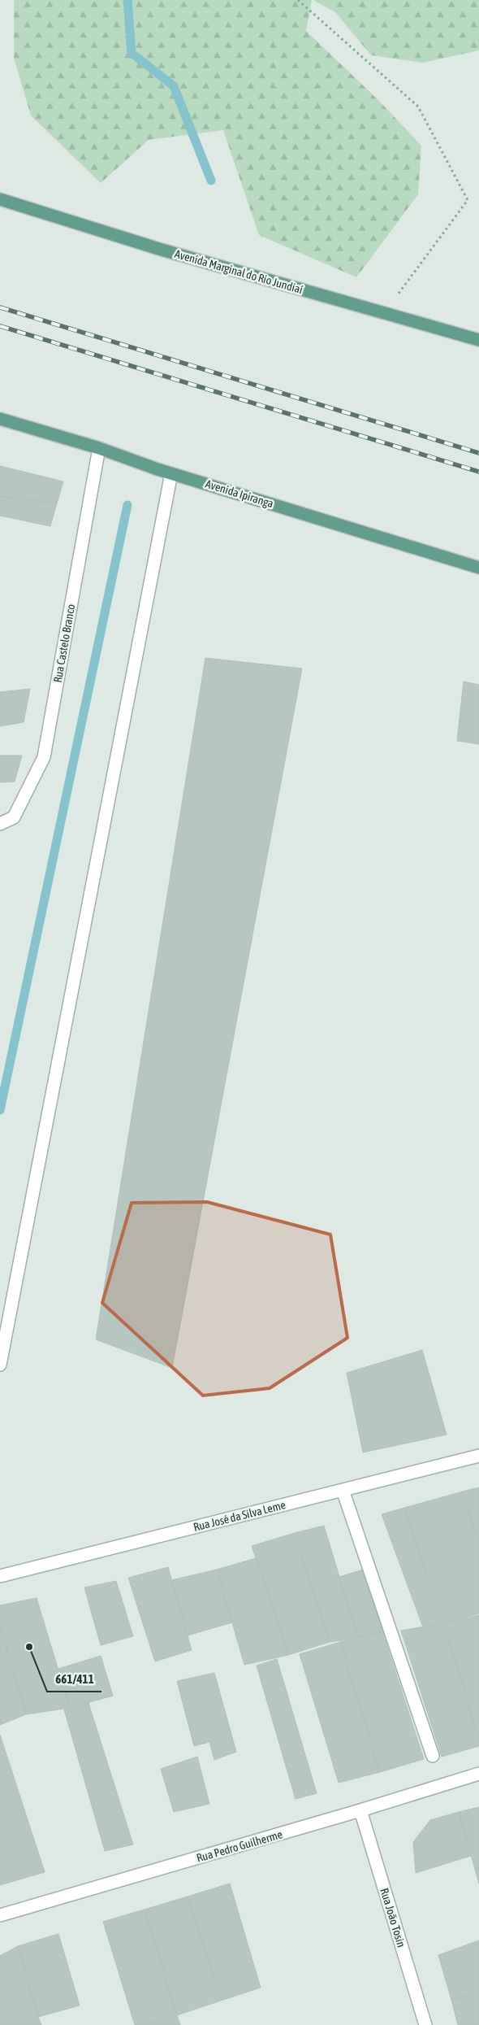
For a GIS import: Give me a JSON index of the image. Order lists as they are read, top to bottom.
{
  "streets": {
    "main road": ["Avenida Marginal do Rio Jundiaí", "Avenida Ipiranga"],
    "street": [
      "Rua Castelo Branco",
      "Rua José da Silva Leme",
      "Rua Pedro Guilherme",
      "Rua João Tosin"
    ]
  },
  "crossings": [
    ["Avenida Ipiranga", "Rua Castelo Branco"],
    ["Rua Pedro Guilherme", "Rua João Tosin"]
  ],
  "places": ["661/411"]
}
